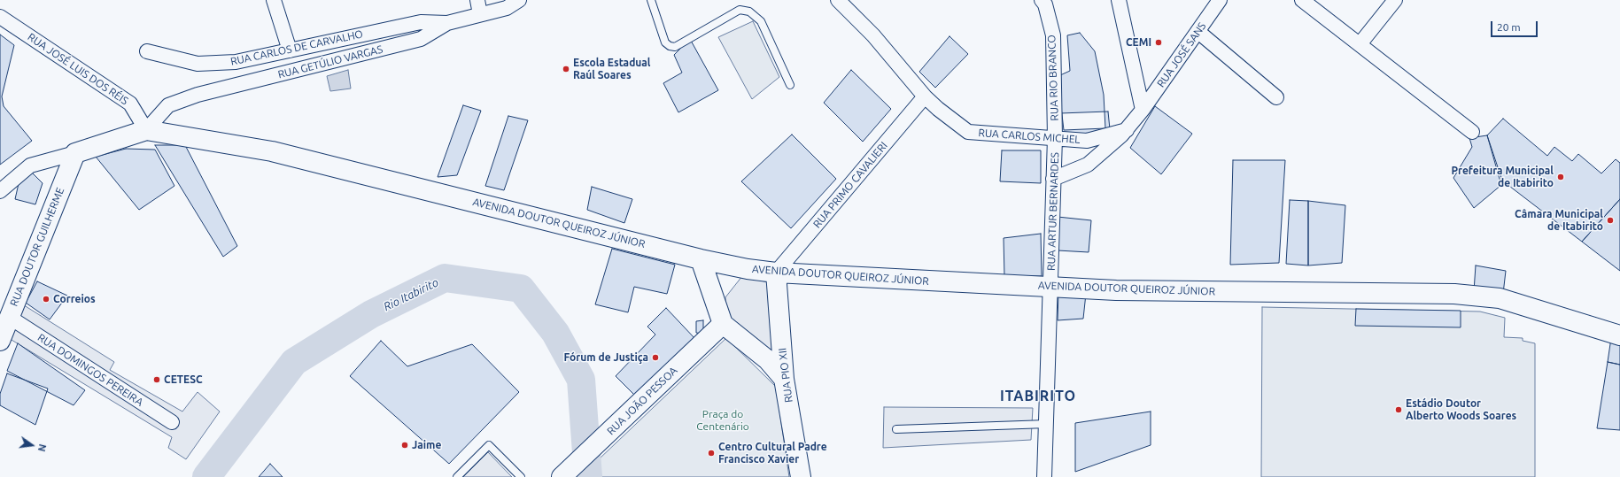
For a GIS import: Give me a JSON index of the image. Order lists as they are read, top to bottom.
{
  "streets": {
    "main road": [
      "AVENIDA DOUTOR QUEIROZ JÚNIOR",
      "RUA DOUTOR GUILHERME",
      "RUA PIO XII",
      "RUA JOÃO PESSOA"
    ],
    "street": [
      "RUA CARLOS DE CARVALHO",
      "RUA JOSÉ SANS",
      "RUA GETÚLIO VARGAS",
      "RUA JOSÉ LUIS DOS RÉIS",
      "RUA RIO BRANCO",
      "RUA CARLOS MICHEL",
      "RUA PRIMO CAVALIERI",
      "RUA ARTUR BERNARDES",
      "RUA DOMINGOS PEREIRA"
    ]
  },
  "crossings": [
    ["RUA CARLOS DE CARVALHO", "RUA GETÚLIO VARGAS"],
    ["RUA JOSÉ SANS", "RUA CARLOS MICHEL"],
    ["RUA JOSÉ SANS", "RUA ARTUR BERNARDES"],
    ["RUA GETÚLIO VARGAS", "RUA JOSÉ LUIS DOS RÉIS"],
    ["RUA GETÚLIO VARGAS", "AVENIDA DOUTOR QUEIROZ JÚNIOR"],
    ["RUA JOSÉ LUIS DOS RÉIS", "AVENIDA DOUTOR QUEIROZ JÚNIOR"],
    ["RUA RIO BRANCO", "RUA CARLOS MICHEL"],
    ["RUA RIO BRANCO", "RUA ARTUR BERNARDES"],
    ["RUA CARLOS MICHEL", "RUA PRIMO CAVALIERI"],
    ["RUA CARLOS MICHEL", "RUA ARTUR BERNARDES"],
    ["RUA PRIMO CAVALIERI", "AVENIDA DOUTOR QUEIROZ JÚNIOR"],
    ["RUA PRIMO CAVALIERI", "RUA PIO XII"],
    ["RUA ARTUR BERNARDES", "AVENIDA DOUTOR QUEIROZ JÚNIOR"],
    ["AVENIDA DOUTOR QUEIROZ JÚNIOR", "RUA DOUTOR GUILHERME"],
    ["AVENIDA DOUTOR QUEIROZ JÚNIOR", "RUA PIO XII"],
    ["RUA DOUTOR GUILHERME", "RUA DOMINGOS PEREIRA"]
  ],
  "districts": ["ITABIRITO"],
  "water": ["Rio Itabirito"],
  "parks": ["Praça do Centenário"],
  "places": [
    "CEMI",
    "Escola Estadual Raúl Soares",
    "Prefeitura Municipal de Itabirito",
    "Câmara Municipal de Itabirito",
    "Correios",
    "Fórum de Justiça",
    "CETESC",
    "Estádio Doutor Alberto Woods Soares",
    "Jaime",
    "Centro Cultural Padre Francisco Xavier"
  ],
  "scale_bar": "20 m",
  "north": "right"
}
